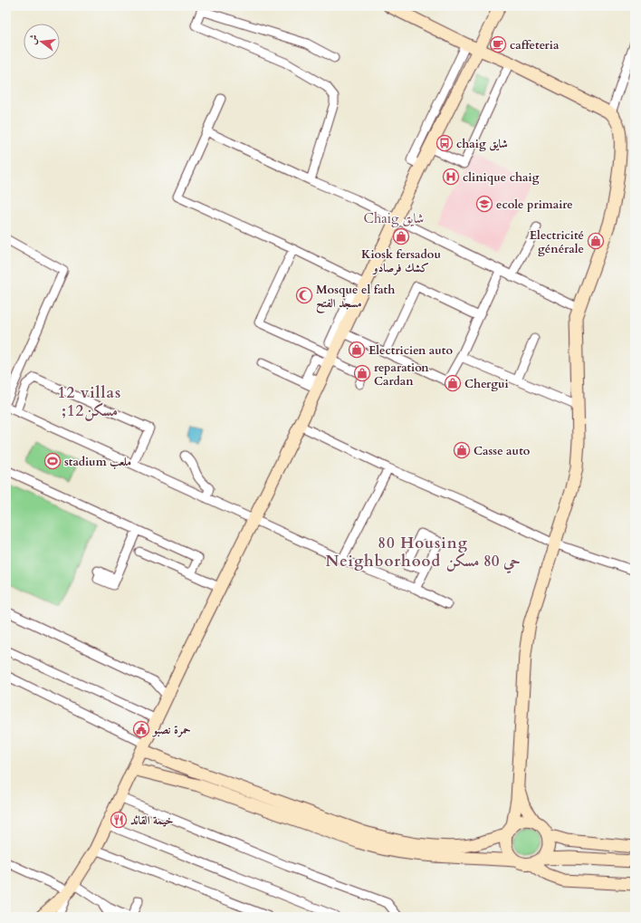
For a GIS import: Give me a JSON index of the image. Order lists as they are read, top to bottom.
{
  "districts": ["Chaig شايق", "12 villas ;12مسكن", "80 Housing Neighborhood حي 80 مسكن"],
  "places": {
    "cafe": ["caffeteria"],
    "bus stop": ["chaig شايق"],
    "hospital": ["clinique chaig"],
    "school or university": ["ecole primaire"],
    "shop": [
      "Kiosk fersadou كشك فرصادو",
      "Electricité générale",
      "Electricien auto",
      "reparation Cardan",
      "Chergui",
      "Casse auto"
    ],
    "mosque": ["Mosque el fath مسجد الفتح"],
    "sports": ["stadium ملعب"],
    "public building": ["حمرة نصبو"],
    "restaurant": ["خيمة القائد"]
  },
  "north": "left"
}
